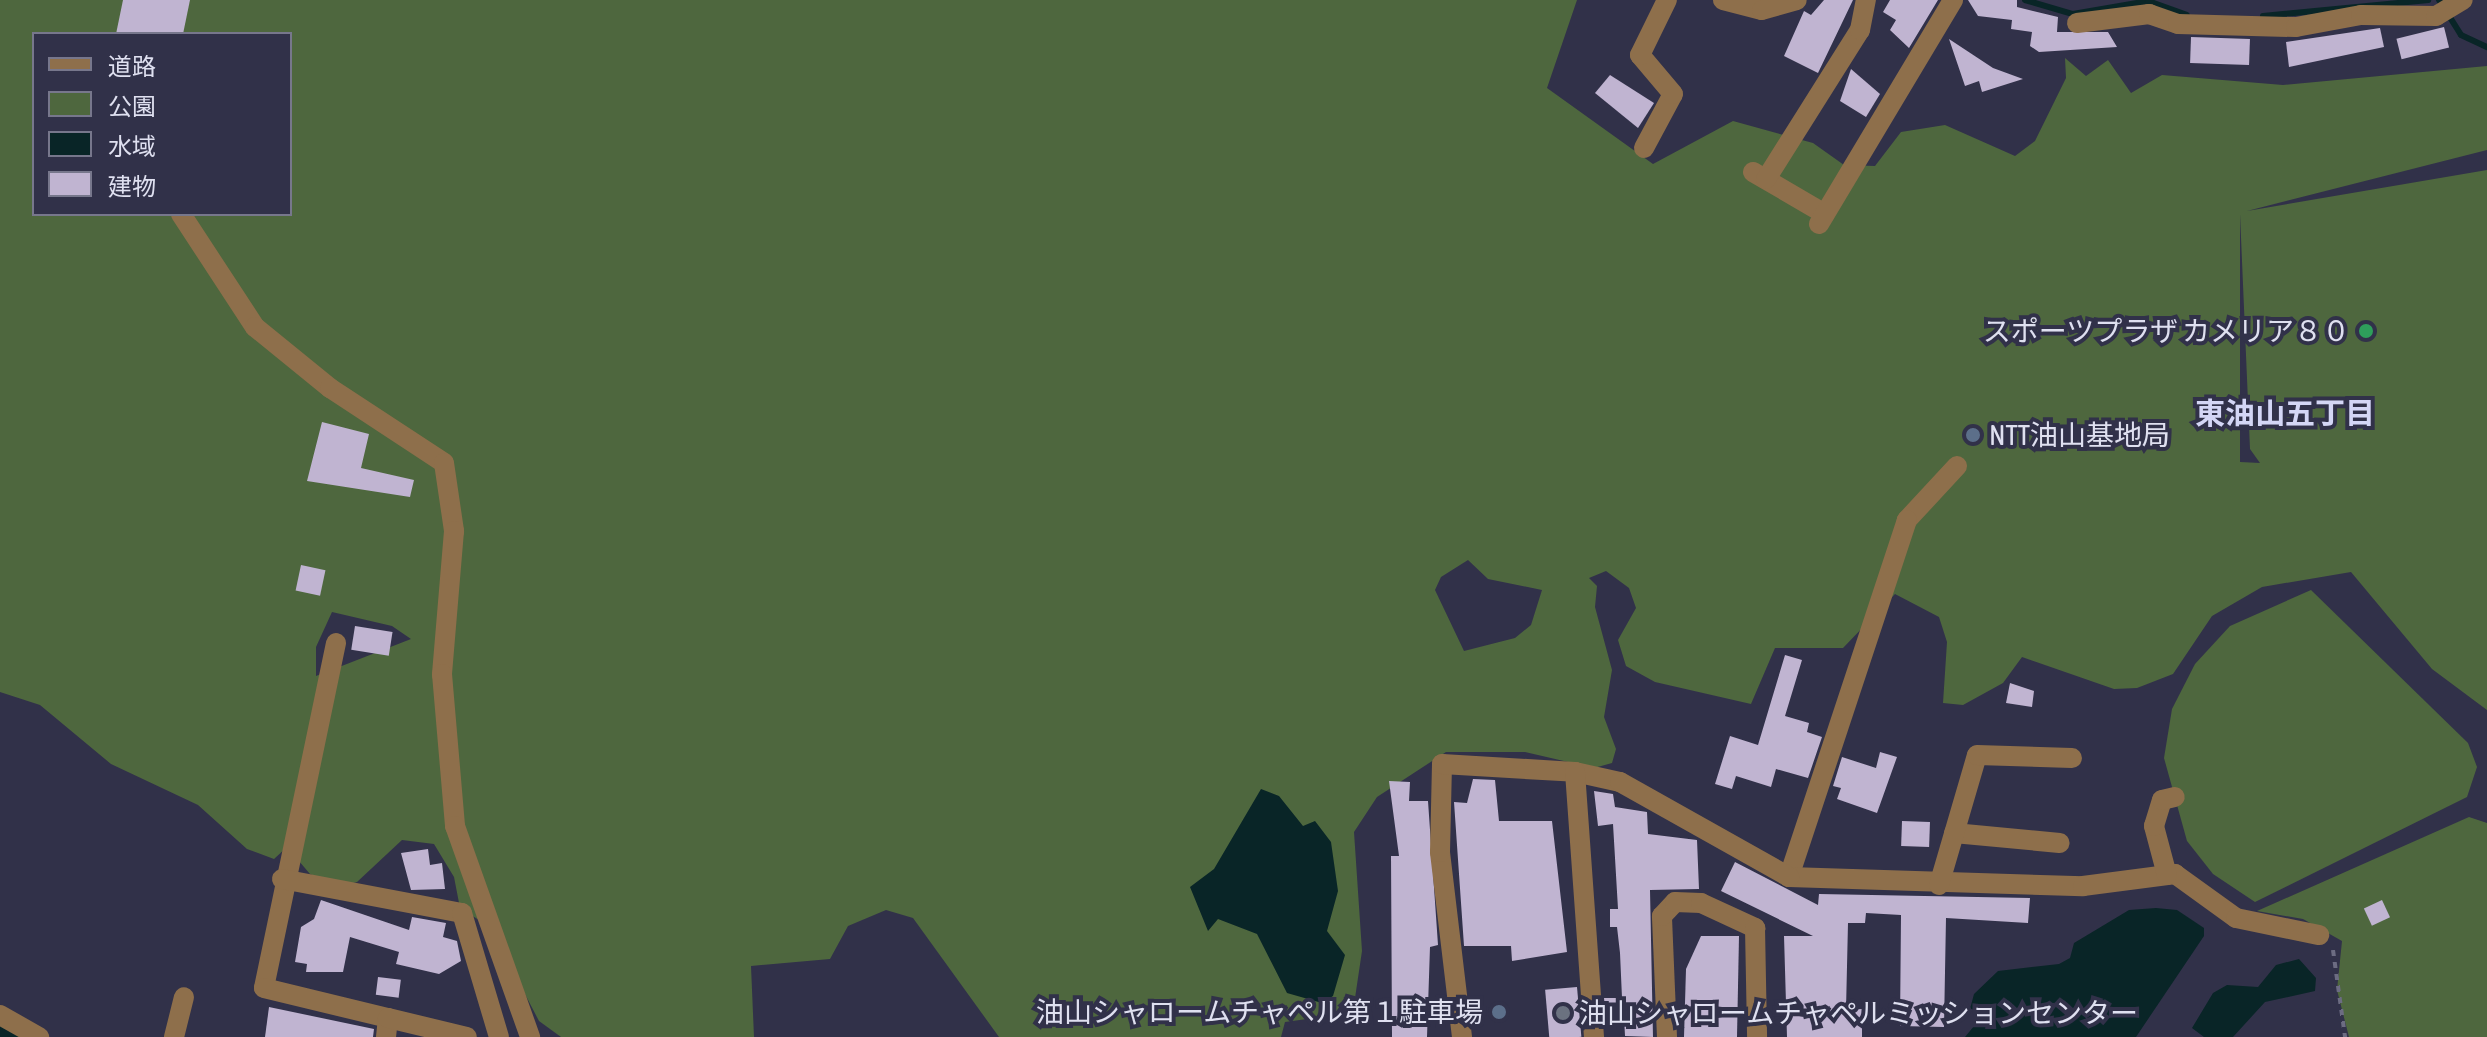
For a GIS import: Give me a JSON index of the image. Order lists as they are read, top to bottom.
{
  "districts": ["東油山五丁目"],
  "places": [
    "スポーツプラザ カメリア８０",
    "NTT油山基地局",
    "油山シャロームチャペル第１駐車場",
    "油山シャロームチャペルミッションセンター"
  ],
  "legend": [
    "道路",
    "公園",
    "水域",
    "建物"
  ]
}
